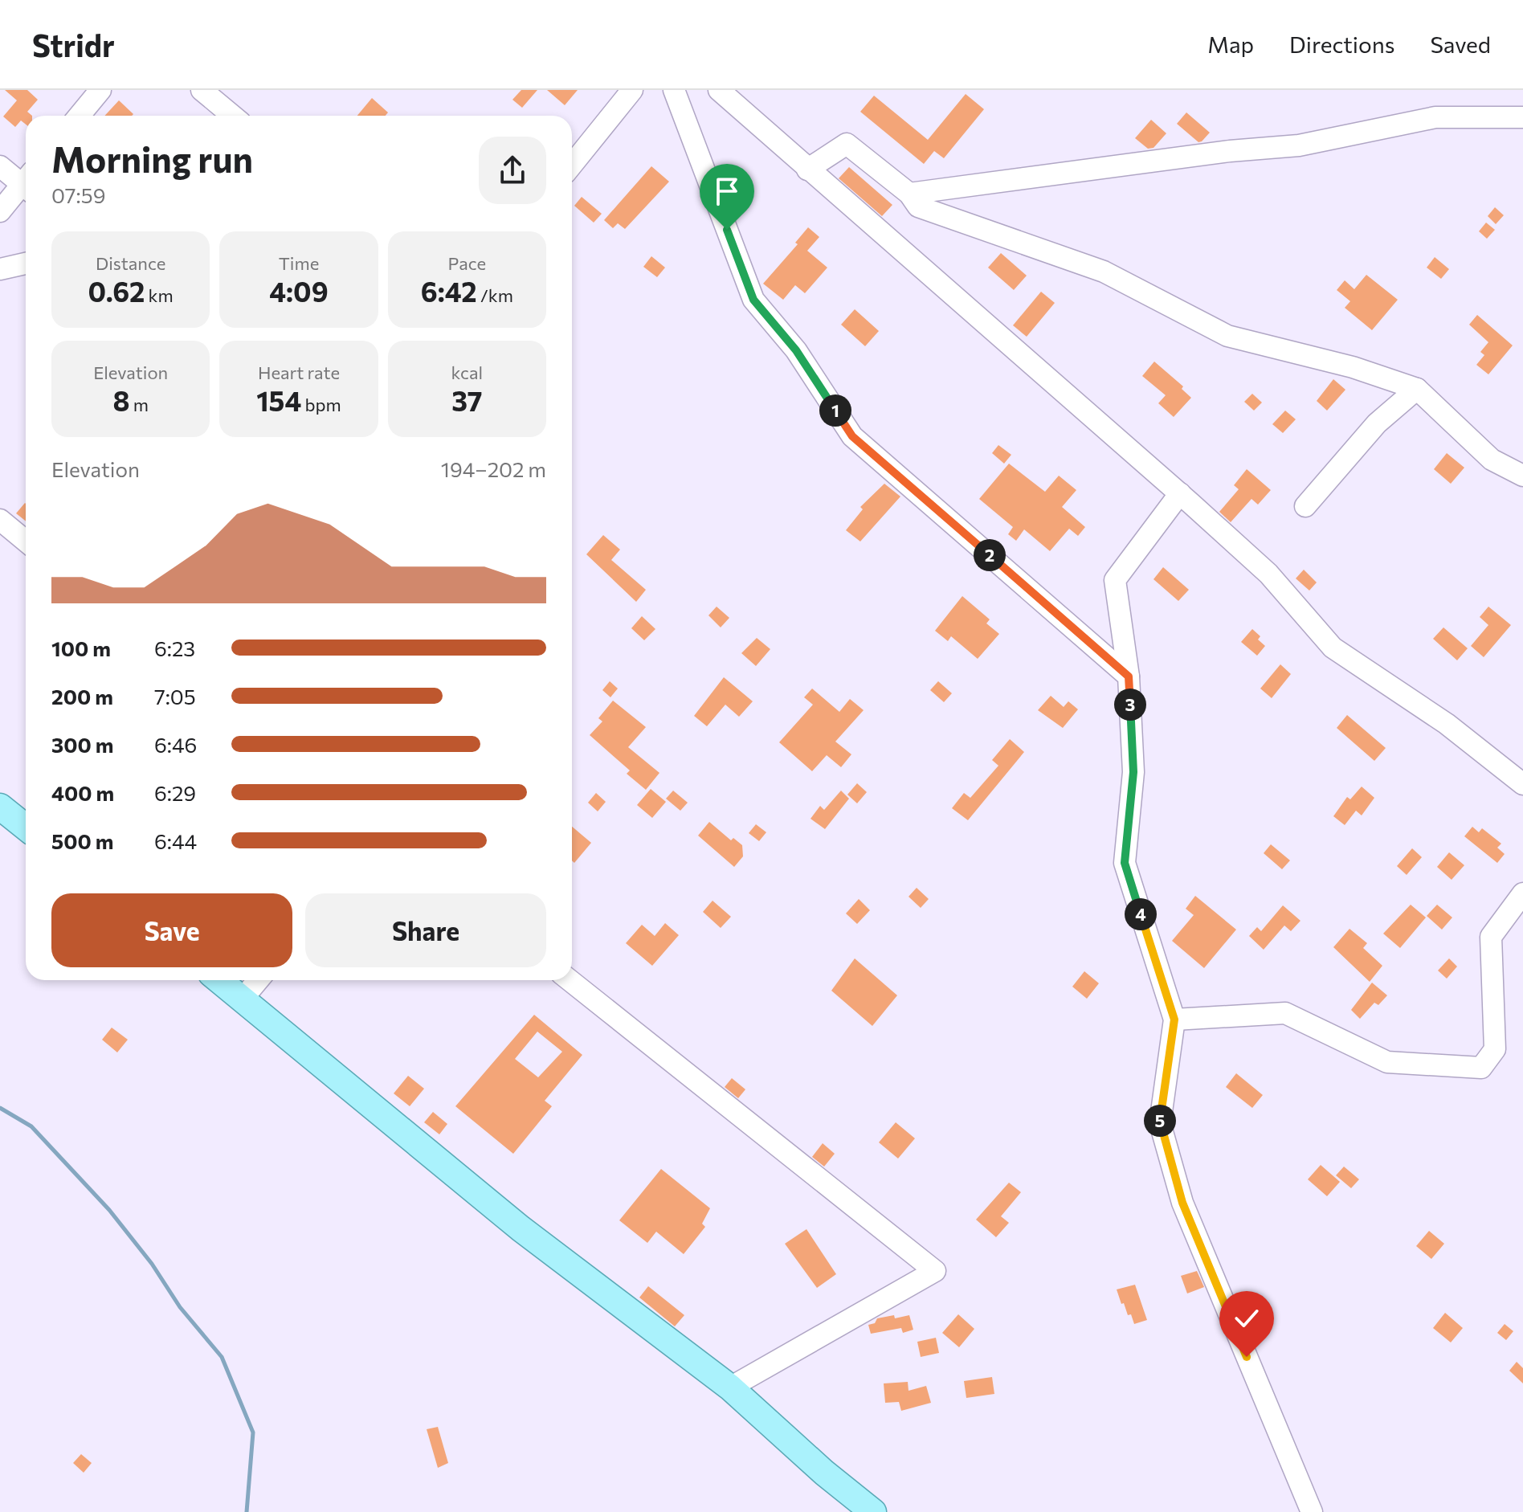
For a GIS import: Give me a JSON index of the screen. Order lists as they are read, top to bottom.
{
  "page": {
    "header": "Stridr",
    "nav": ["Map", "Directions", "Saved"],
    "heading": ["Morning run", "07:59"],
    "stats": [
      ["Distance", "0.62 km"],
      ["Time", "4:09"],
      ["Pace", "6:42 /km"],
      ["Elevation", "8 m"],
      ["Heart rate", "154 bpm"],
      ["kcal", "37"]
    ],
    "pins": [
      "1",
      "2",
      "3",
      "4",
      "5"
    ],
    "chart": ["Elevation", "194–202 m"],
    "list": [
      {
        "name": "100 m",
        "note": "6:23"
      },
      {
        "name": "200 m",
        "note": "7:05"
      },
      {
        "name": "300 m",
        "note": "6:46"
      },
      {
        "name": "400 m",
        "note": "6:29"
      },
      {
        "name": "500 m",
        "note": "6:44"
      }
    ],
    "buttons": ["Save", "Share"]
  }
}
